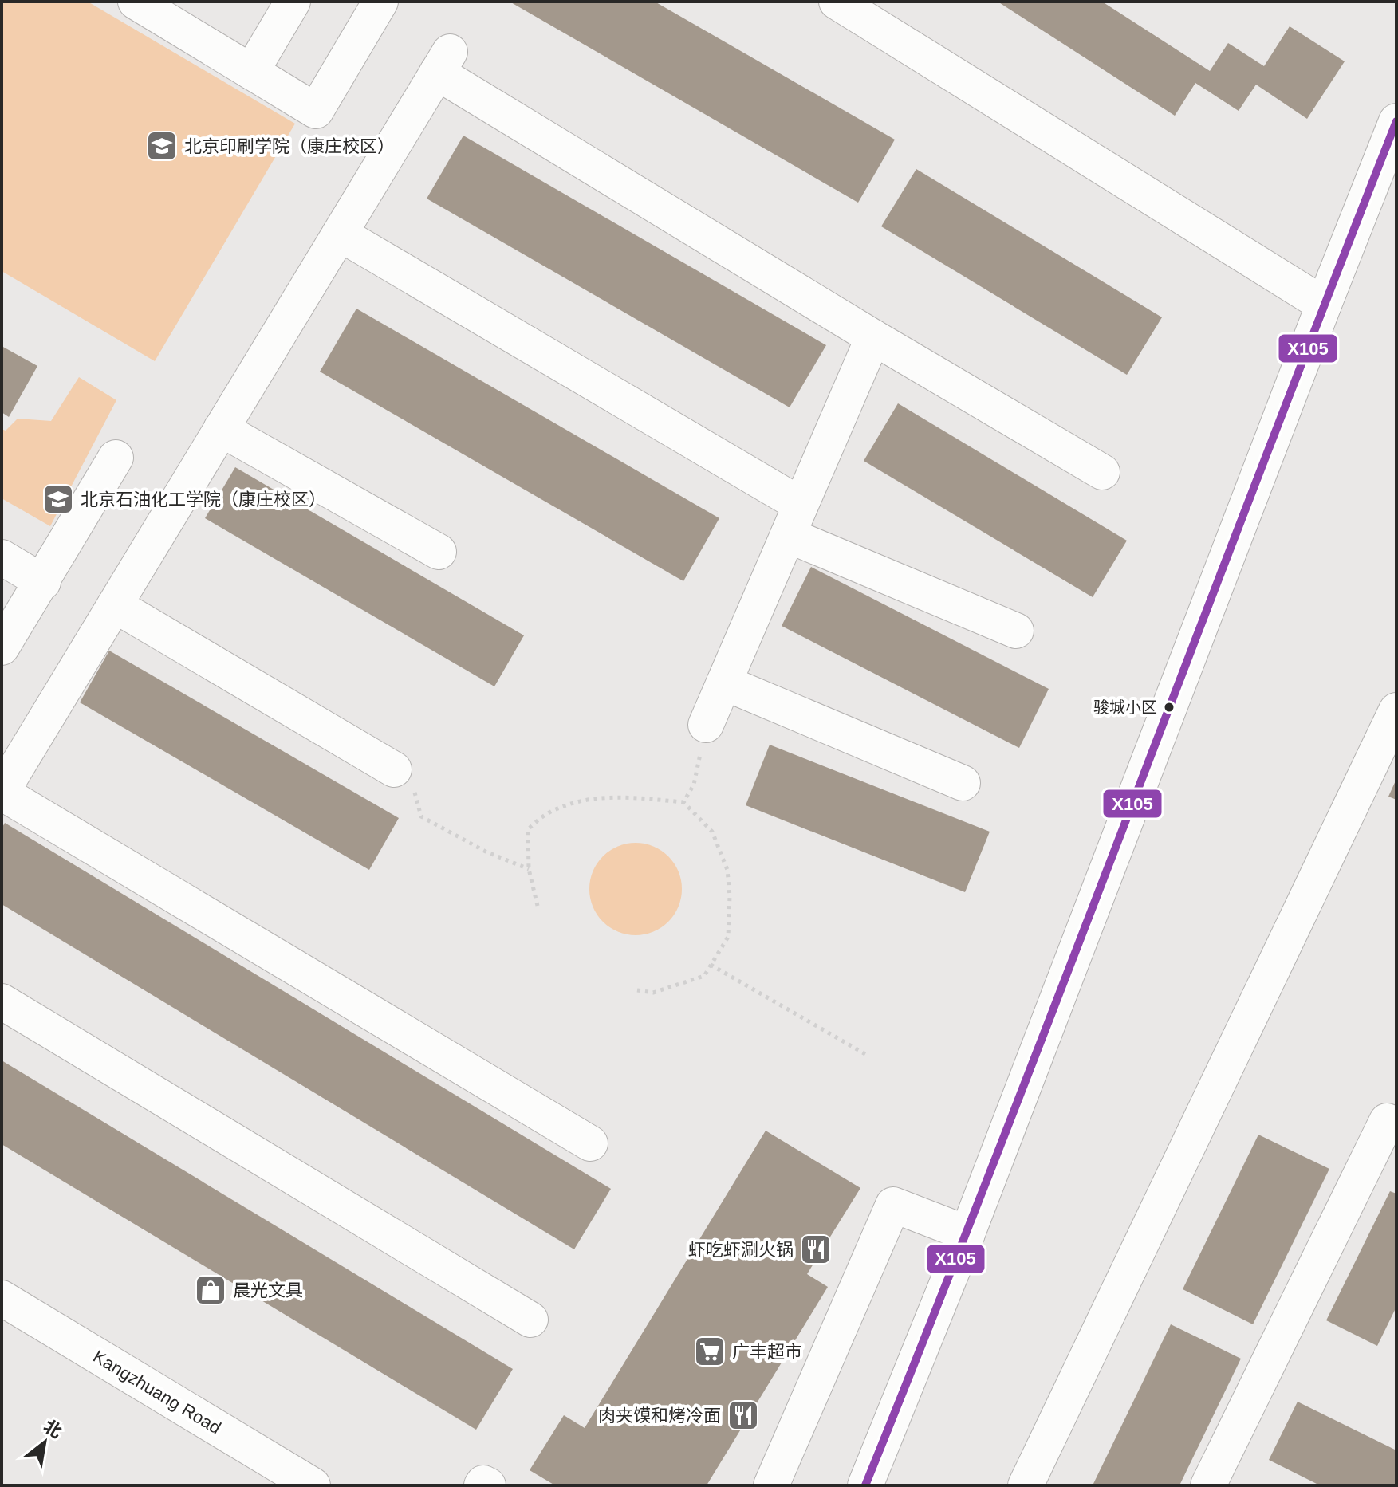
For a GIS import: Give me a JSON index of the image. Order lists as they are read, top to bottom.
{
  "streets": {
    "street": ["Kangzhuang Road"]
  },
  "places": {
    "school or university": ["北京印刷学院（康庄校区）", "北京石油化工学院（康庄校区）"],
    "other": ["骏城小区"],
    "restaurant": ["虾吃虾涮火锅", "肉夹馍和烤冷面"],
    "shop": ["晨光文具"],
    "supermarket": ["广丰超市"]
  },
  "lines": ["transit line X105"],
  "north": "top right"
}
